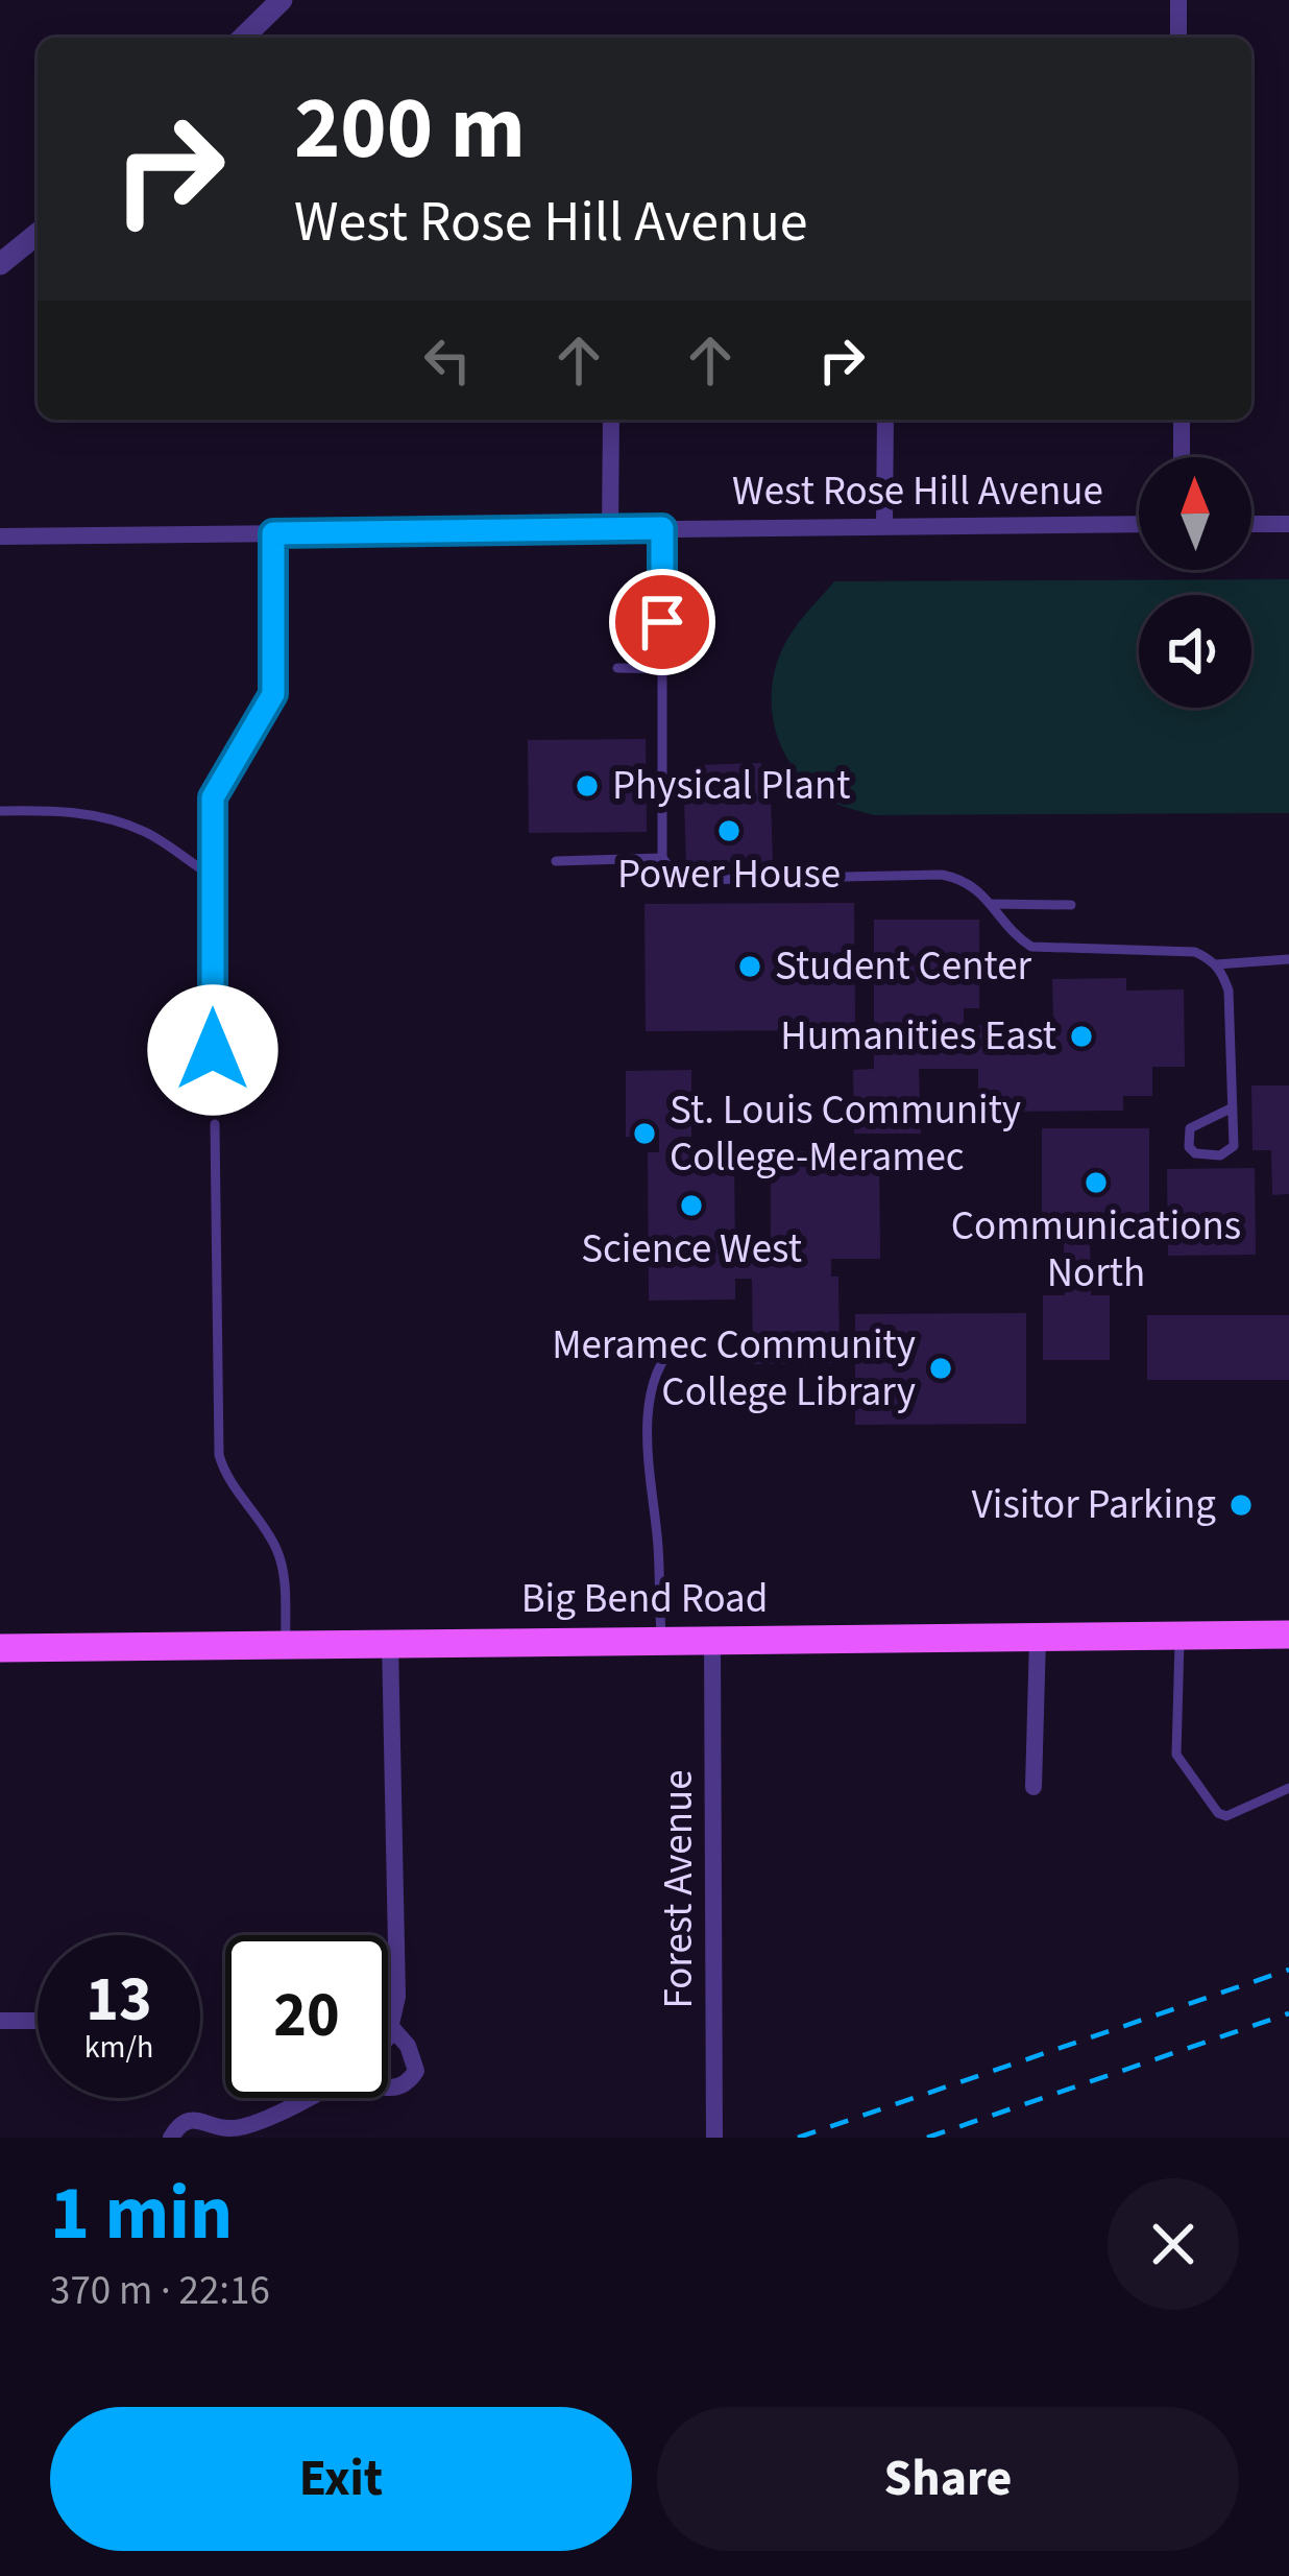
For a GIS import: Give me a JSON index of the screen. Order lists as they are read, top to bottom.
{
  "streets": {
    "main road": ["Big Bend Road"],
    "street": ["West Rose Hill Avenue", "Forest Avenue"]
  },
  "crossings": [
    ["Big Bend Road", "Forest Avenue"]
  ],
  "places": [
    "Physical Plant",
    "Power House",
    "Student Center",
    "Humanities East",
    "St. Louis Community College-Meramec",
    "Communications North",
    "Science West",
    "Meramec Community College Library",
    "Visitor Parking"
  ],
  "north": "top",
  "page": {
    "turn": ["200 m", "West Rose Hill Avenue"],
    "speed": "13 km/h",
    "limit": "20",
    "heading": ["1 min", "370 m · 22:16"],
    "buttons": ["Exit", "Share"]
  }
}
